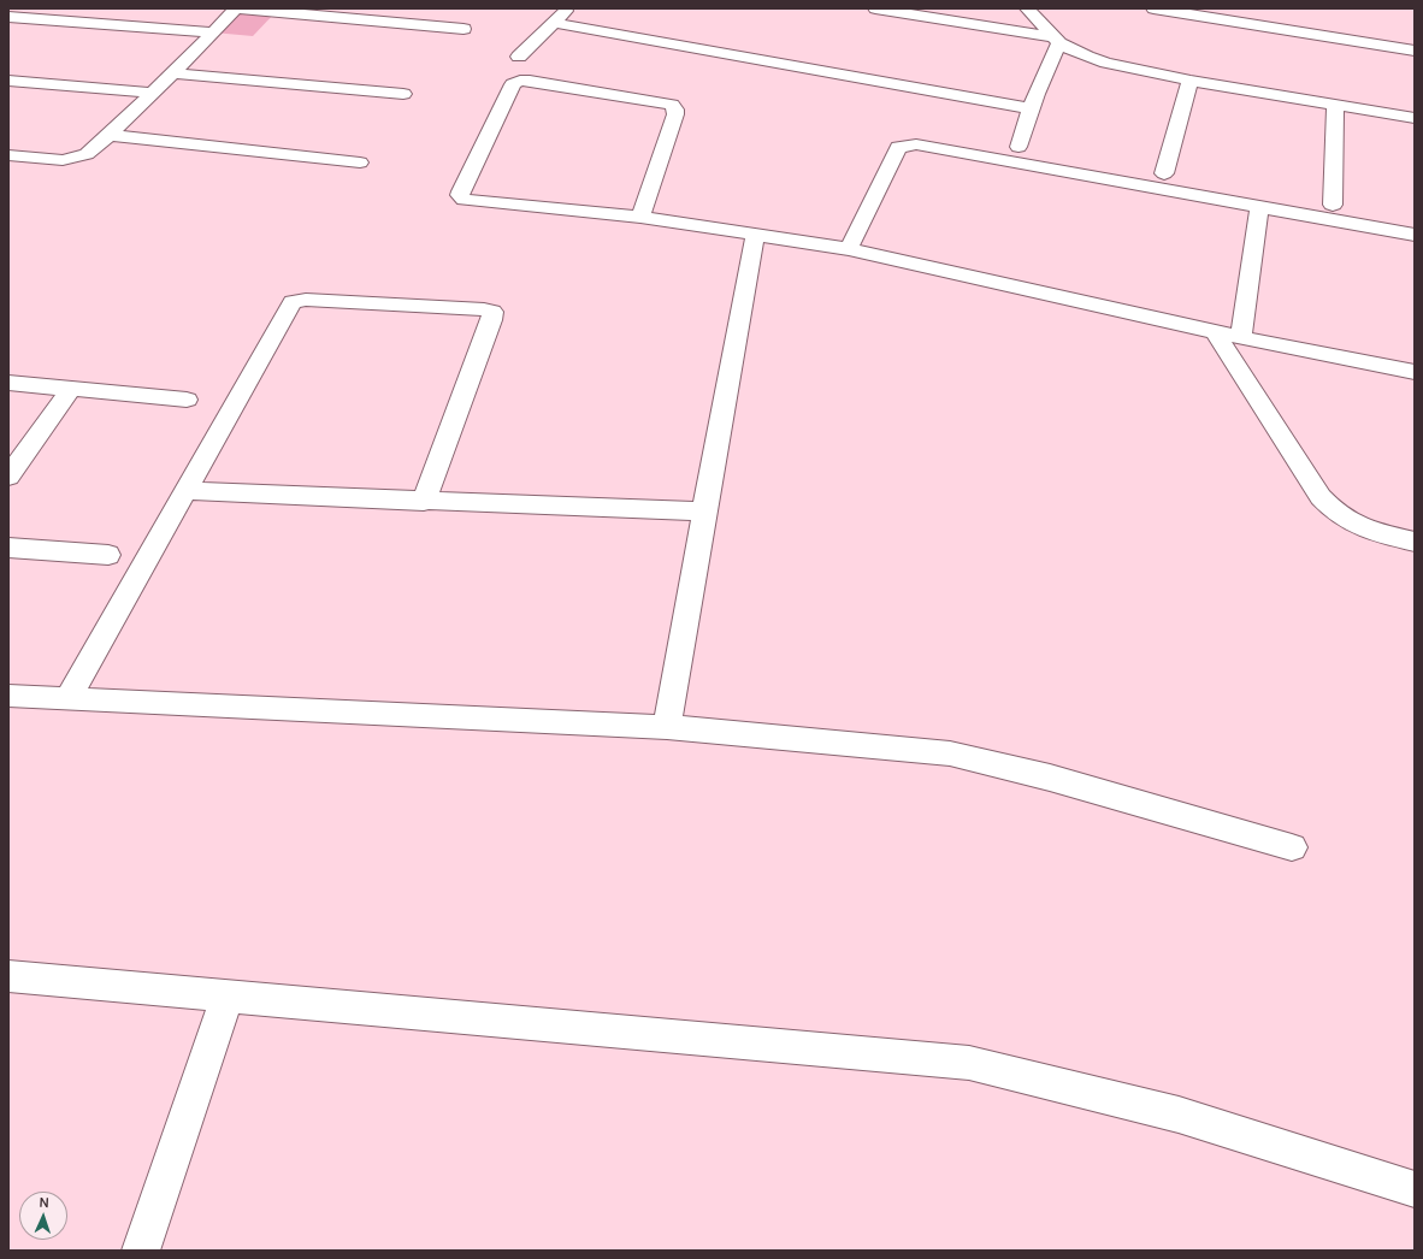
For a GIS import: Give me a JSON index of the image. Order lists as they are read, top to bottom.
{
  "north": "top"
}
